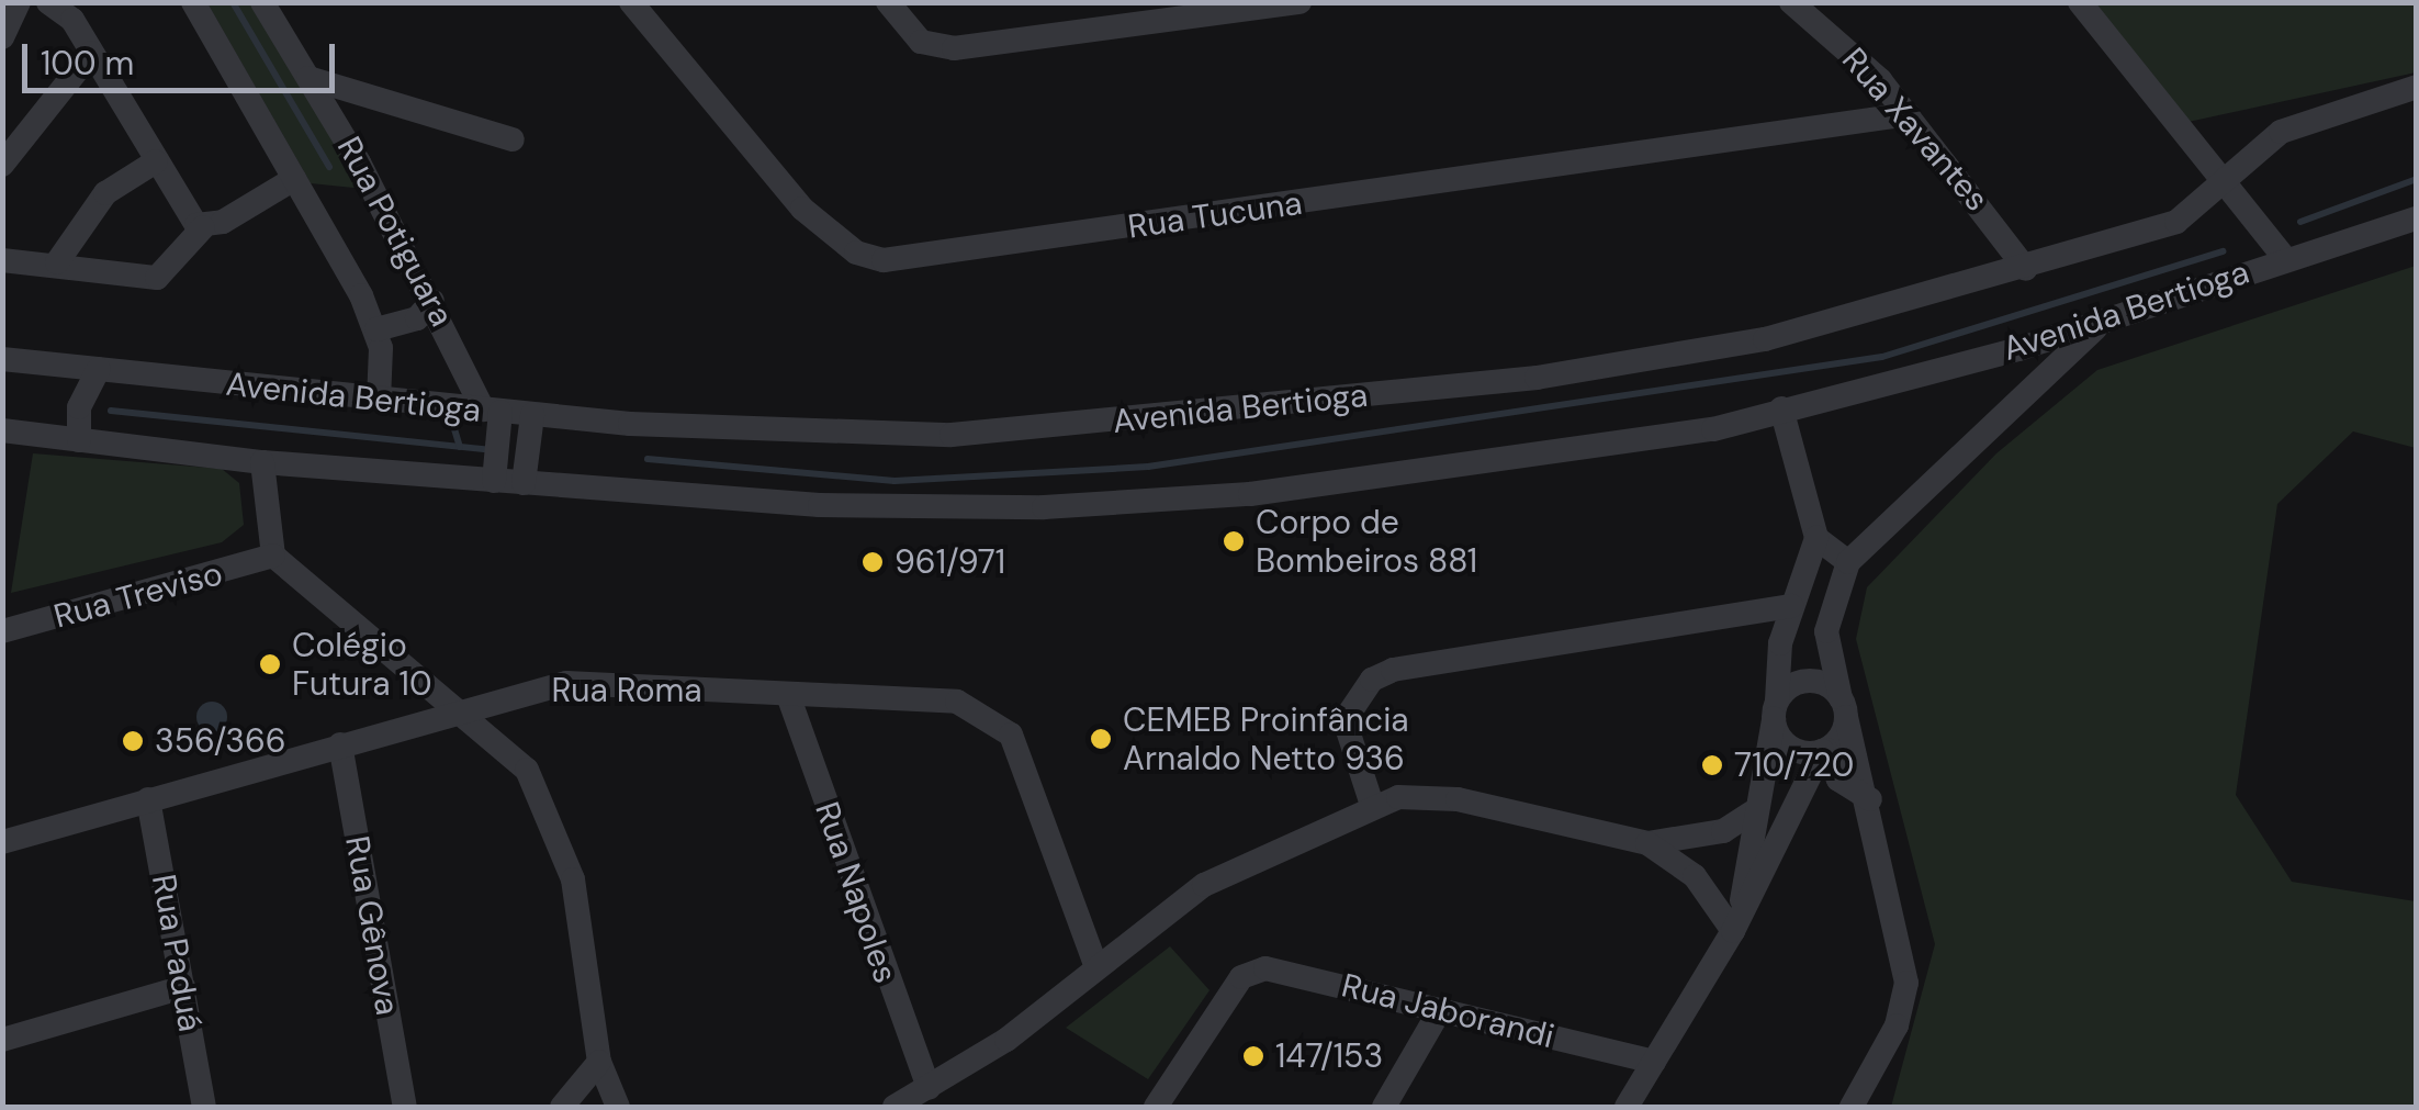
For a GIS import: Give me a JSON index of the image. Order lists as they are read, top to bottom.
{
  "streets": {
    "street": [
      "Rua Xavantes",
      "Rua Tucuna",
      "Rua Potiguara",
      "Avenida Bertioga",
      "Rua Treviso",
      "Rua Roma",
      "Rua Napoles",
      "Rua Gênova",
      "Rua Paduá",
      "Rua Jaborandi"
    ]
  },
  "crossings": [
    ["Rua Xavantes", "Rua Tucuna"],
    ["Rua Xavantes", "Avenida Bertioga"],
    ["Rua Potiguara", "Avenida Bertioga"],
    ["Rua Roma", "Rua Napoles"],
    ["Rua Roma", "Rua Gênova"],
    ["Rua Roma", "Rua Paduá"]
  ],
  "places": [
    "Corpo de Bombeiros 881",
    "961/971",
    "Colégio Futura 10",
    "CEMEB Proinfância Arnaldo Netto 936",
    "356/366",
    "710/720",
    "147/153"
  ],
  "scale_bar": "100 m"
}
